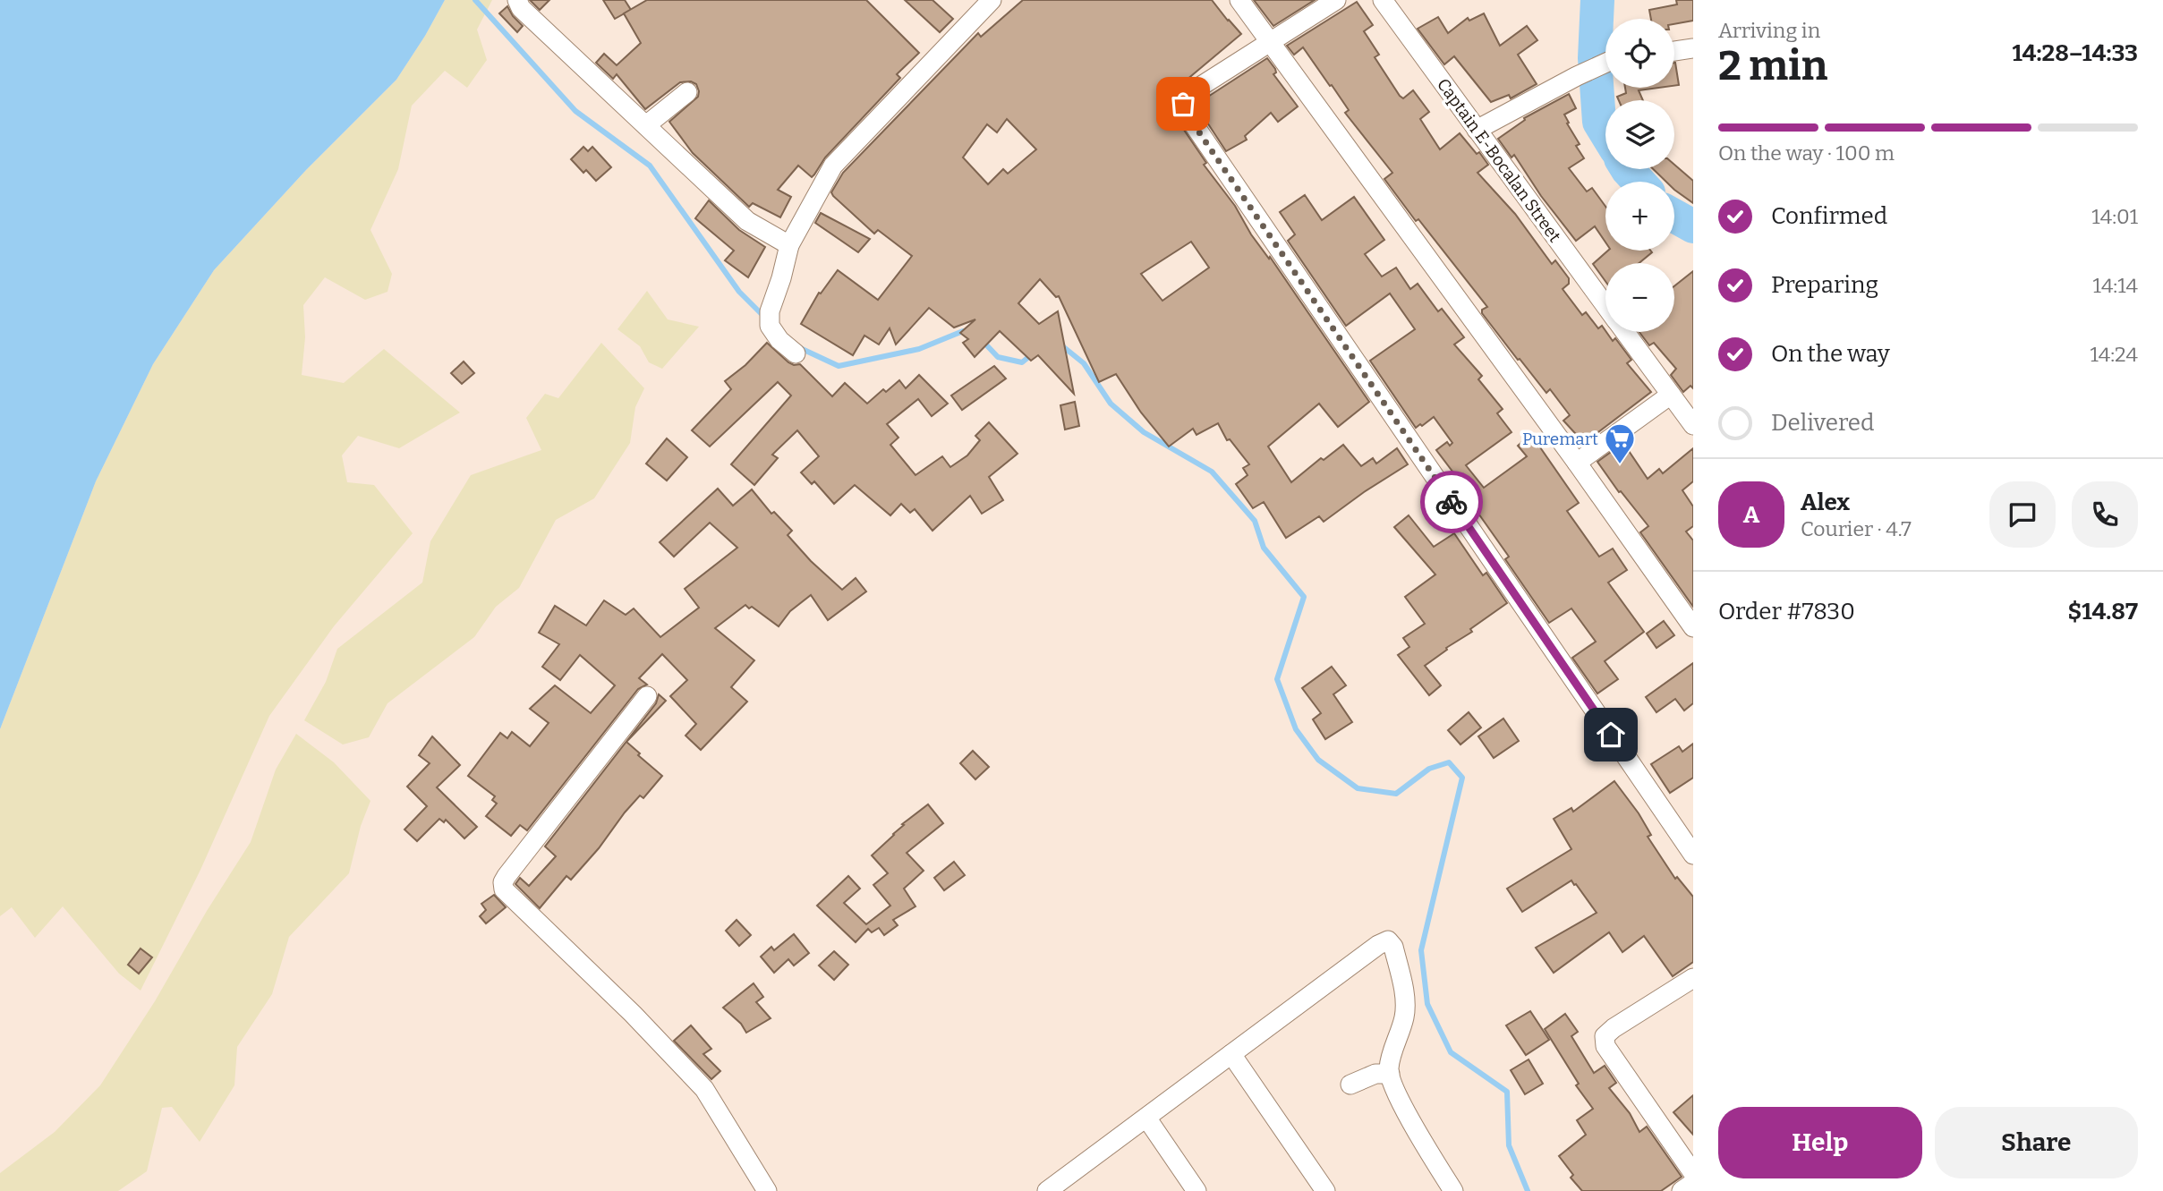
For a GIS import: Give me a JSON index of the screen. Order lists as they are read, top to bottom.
{
  "streets": {
    "street": ["Captain E-Bocalan Street"]
  },
  "places": {
    "supermarket": ["Puremart"]
  },
  "page": {
    "heading": ["2 min", "Arriving in", "14:28–14:33"],
    "panel": [
      "Alex",
      "Courier · 4.7",
      "Order #7830",
      "$14.87"
    ],
    "map_buttons": ["+", "−"],
    "bar": "On the way · 100 m",
    "list": [
      ["Confirmed", "14:01"],
      ["Preparing", "14:14"],
      ["On the way", "14:24"],
      "Delivered"
    ],
    "round": "A",
    "buttons": ["Help", "Share"]
  }
}
